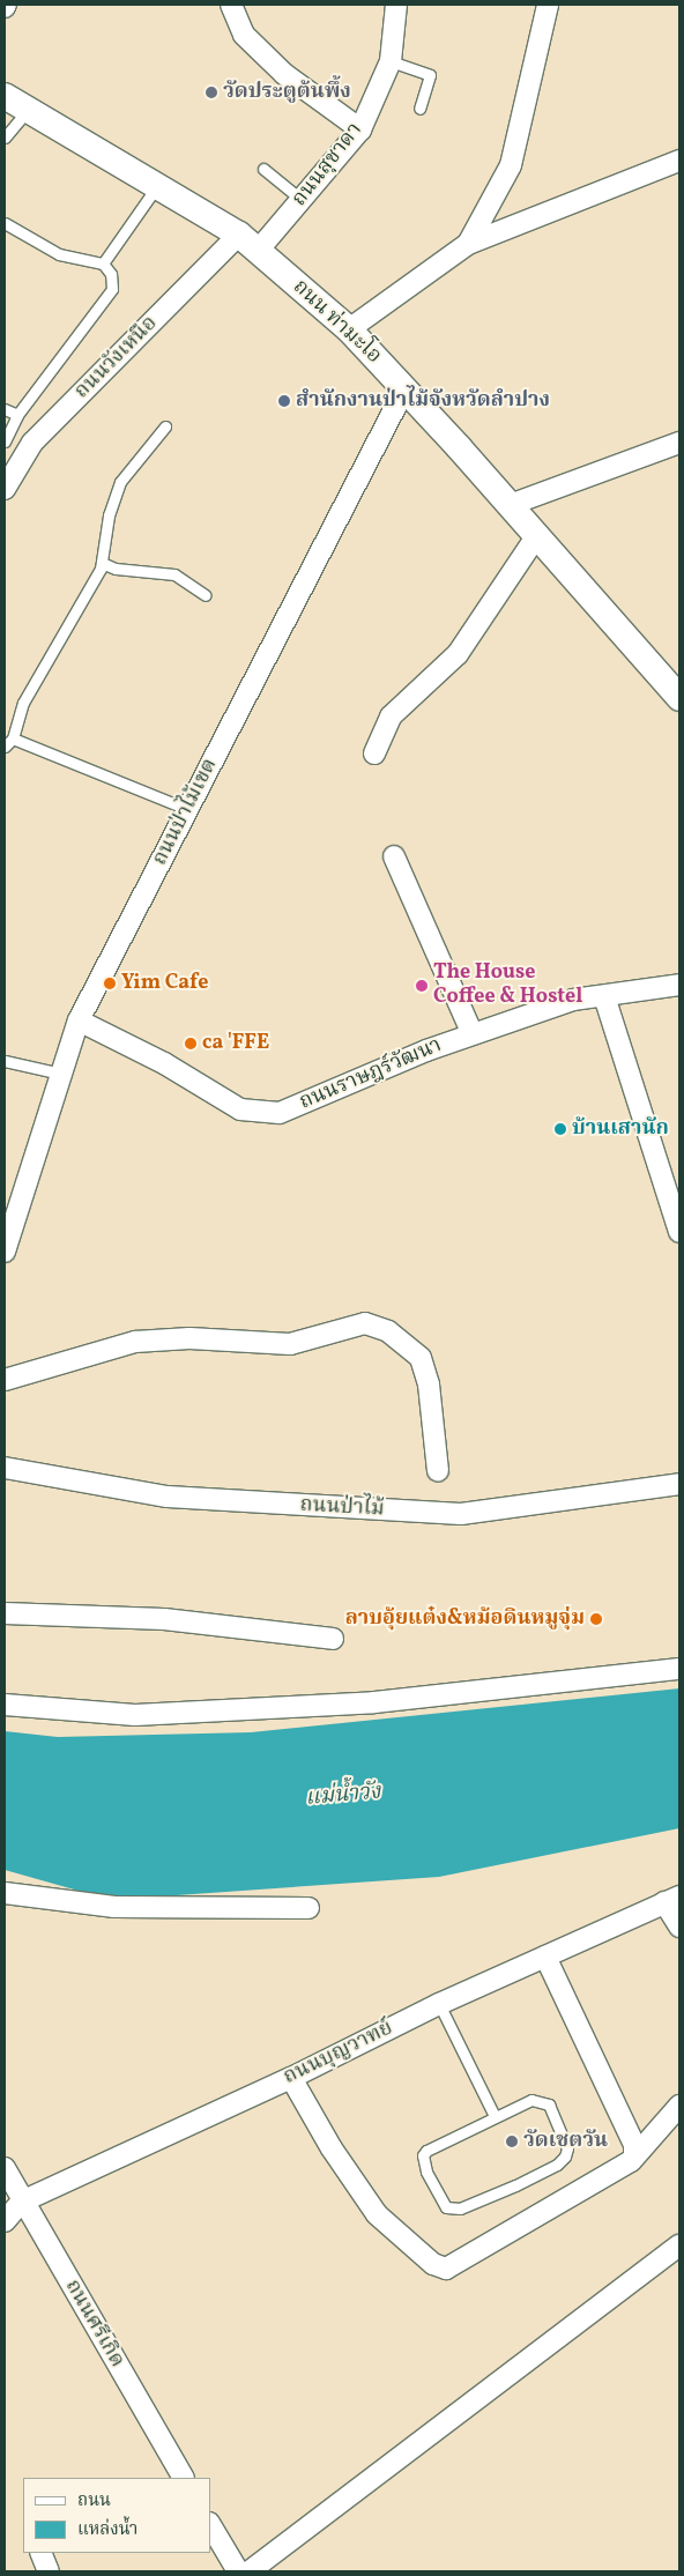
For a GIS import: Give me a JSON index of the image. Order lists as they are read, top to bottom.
{
  "streets": {
    "street": [
      "ถนนสุชาดา",
      "ถนน ท่ามะโอ",
      "ถนนวังเหนือ",
      "ถนนป่าไม้เขต",
      "ถนนราษฎร์วัฒนา",
      "ถนนป่าไม้",
      "ถนนบุญวาทย์",
      "ถนนศรีเกิด"
    ]
  },
  "crossings": [
    ["ถนนสุชาดา", "ถนน ท่ามะโอ"],
    ["ถนนสุชาดา", "ถนนวังเหนือ"],
    ["ถนน ท่ามะโอ", "ถนนวังเหนือ"],
    ["ถนน ท่ามะโอ", "ถนนป่าไม้เขต"],
    ["ถนนป่าไม้เขต", "ถนนราษฎร์วัฒนา"],
    ["ถนนบุญวาทย์", "ถนนศรีเกิด"]
  ],
  "water": ["แม่น้ำวัง"],
  "places": [
    "วัดประตูต้นพึ้ง",
    "สำนักงานป่าไม้จังหวัดลำปาง",
    "Yim Cafe",
    "The House Coffee & Hostel",
    "ca 'FFE",
    "บ้านเสานัก",
    "ลาบอุ้ยแต๋ง&หม้อดินหมูจุ่ม",
    "วัดเชตวัน"
  ],
  "legend": ["ถนน", "แหล่งน้ำ"]
}
